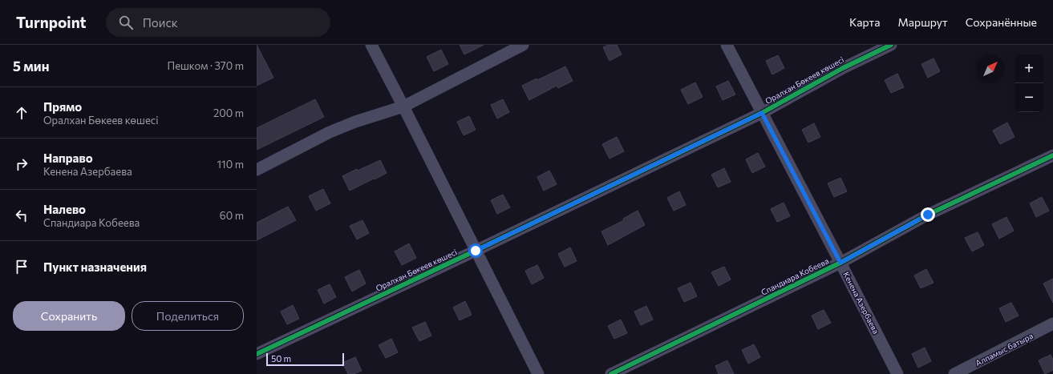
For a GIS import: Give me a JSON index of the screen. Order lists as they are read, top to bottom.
{
  "streets": {
    "street": [
      "Оралхан Бөкеев көшесі",
      "Спандиара Кобеева",
      "Кенена Азербаева",
      "Алпамыс батыра"
    ]
  },
  "crossings": [
    ["Оралхан Бөкеев көшесі", "Кенена Азербаева"],
    ["Спандиара Кобеева", "Кенена Азербаева"]
  ],
  "scale_bar": "50 m",
  "north": "top right",
  "page": {
    "header": "Turnpoint",
    "search": "Поиск",
    "nav": ["Карта", "Маршрут", "Сохранённые"],
    "heading": ["5 мин", "Пешком · 370 m"],
    "map_buttons": ["+", "−"],
    "list": [
      ["Прямо", "Оралхан Бөкеев көшесі", "200 m"],
      ["Направо", "Кенена Азербаева", "110 m"],
      ["Налево", "Спандиара Кобеева", "60 m"],
      "Пункт назначения"
    ],
    "buttons": ["Сохранить", "Поделиться"],
    "scale": "50 m"
  }
}
